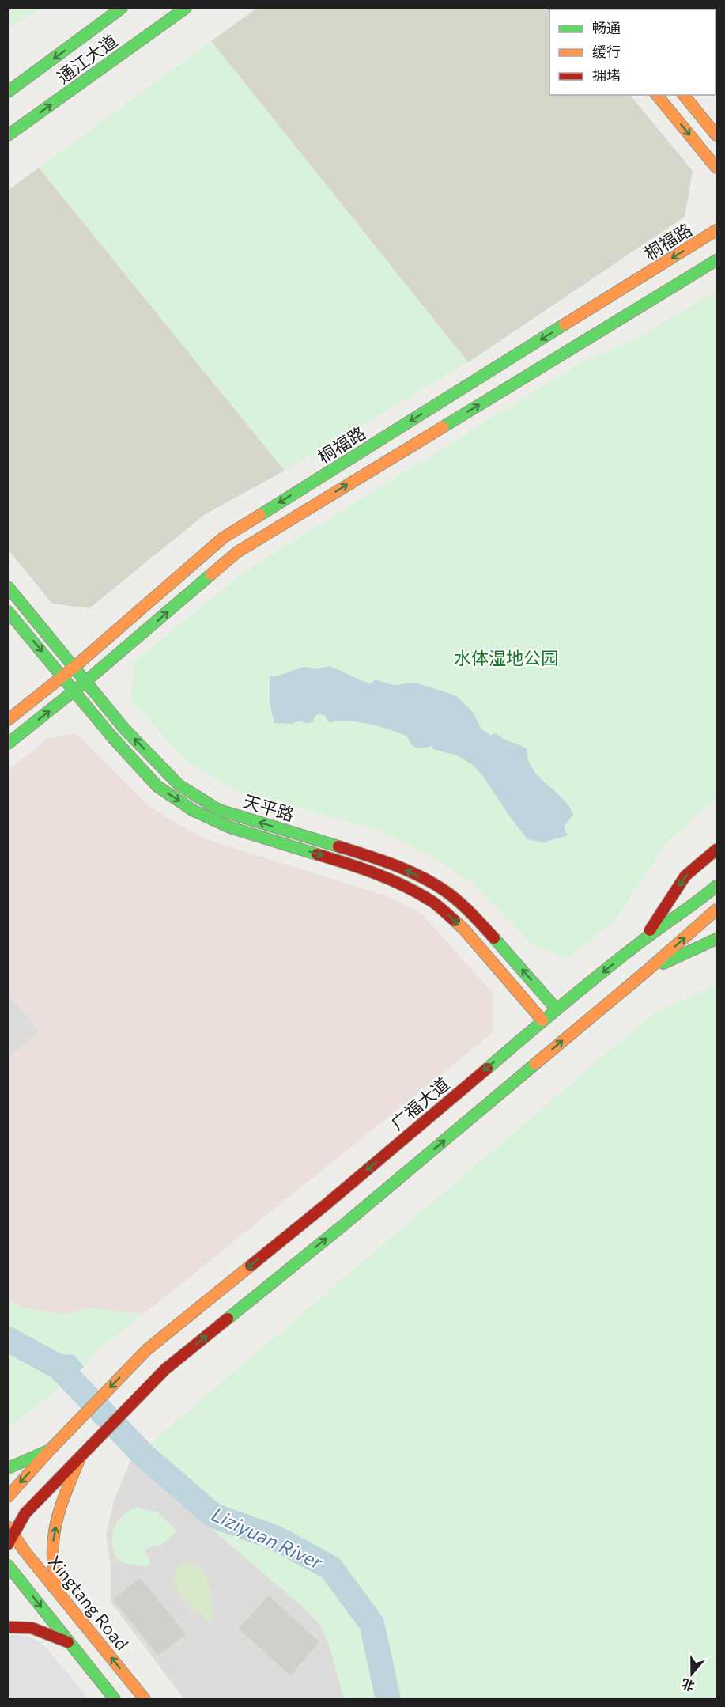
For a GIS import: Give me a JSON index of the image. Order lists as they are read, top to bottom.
{
  "streets": {
    "street": [
      "通江大道",
      "桐福路",
      "天平路",
      "广福大道",
      "Xingtang Road"
    ]
  },
  "crossings": [
    ["桐福路", "天平路"],
    ["天平路", "广福大道"]
  ],
  "water": ["Liziyuan River"],
  "parks": ["水体湿地公园"],
  "legend": ["畅通", "缓行", "拥堵"],
  "north": "bottom"
}
